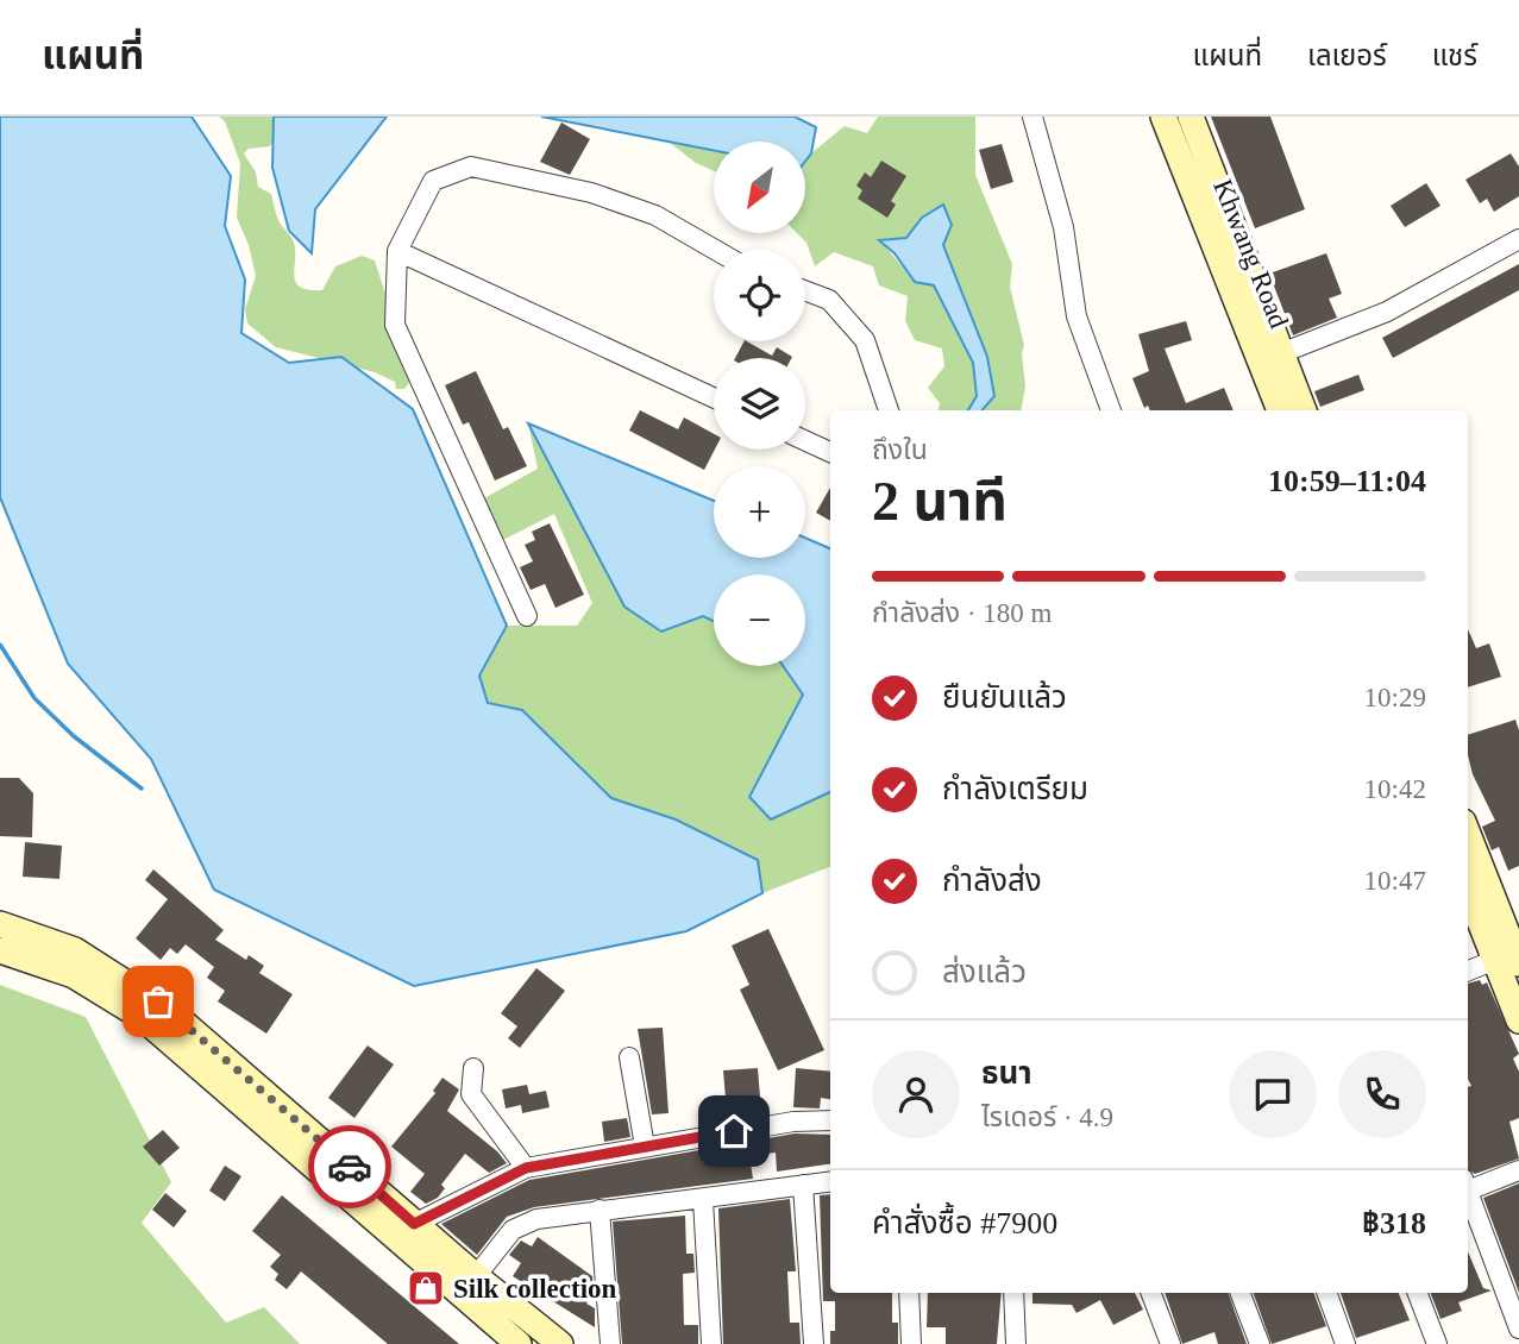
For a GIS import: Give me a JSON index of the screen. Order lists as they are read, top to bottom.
{
  "streets": {
    "main road": ["Khwang Road"]
  },
  "places": {
    "shop": ["Silk collection"]
  },
  "north": "bottom left",
  "page": {
    "header": "แผนที่",
    "nav": ["แผนที่", "เลเยอร์", "แชร์"],
    "map_buttons": ["+", "−"],
    "heading": ["2 นาที", "ถึงใน", "10:59–11:04"],
    "panel": [
      "ธนา",
      "ไรเดอร์ · 4.9",
      "คำสั่งซื้อ #7900",
      "฿318"
    ],
    "bar": "กำลังส่ง · 180 m",
    "list": [
      ["ยืนยันแล้ว", "10:29"],
      ["กำลังเตรียม", "10:42"],
      ["กำลังส่ง", "10:47"],
      "ส่งแล้ว"
    ]
  }
}
